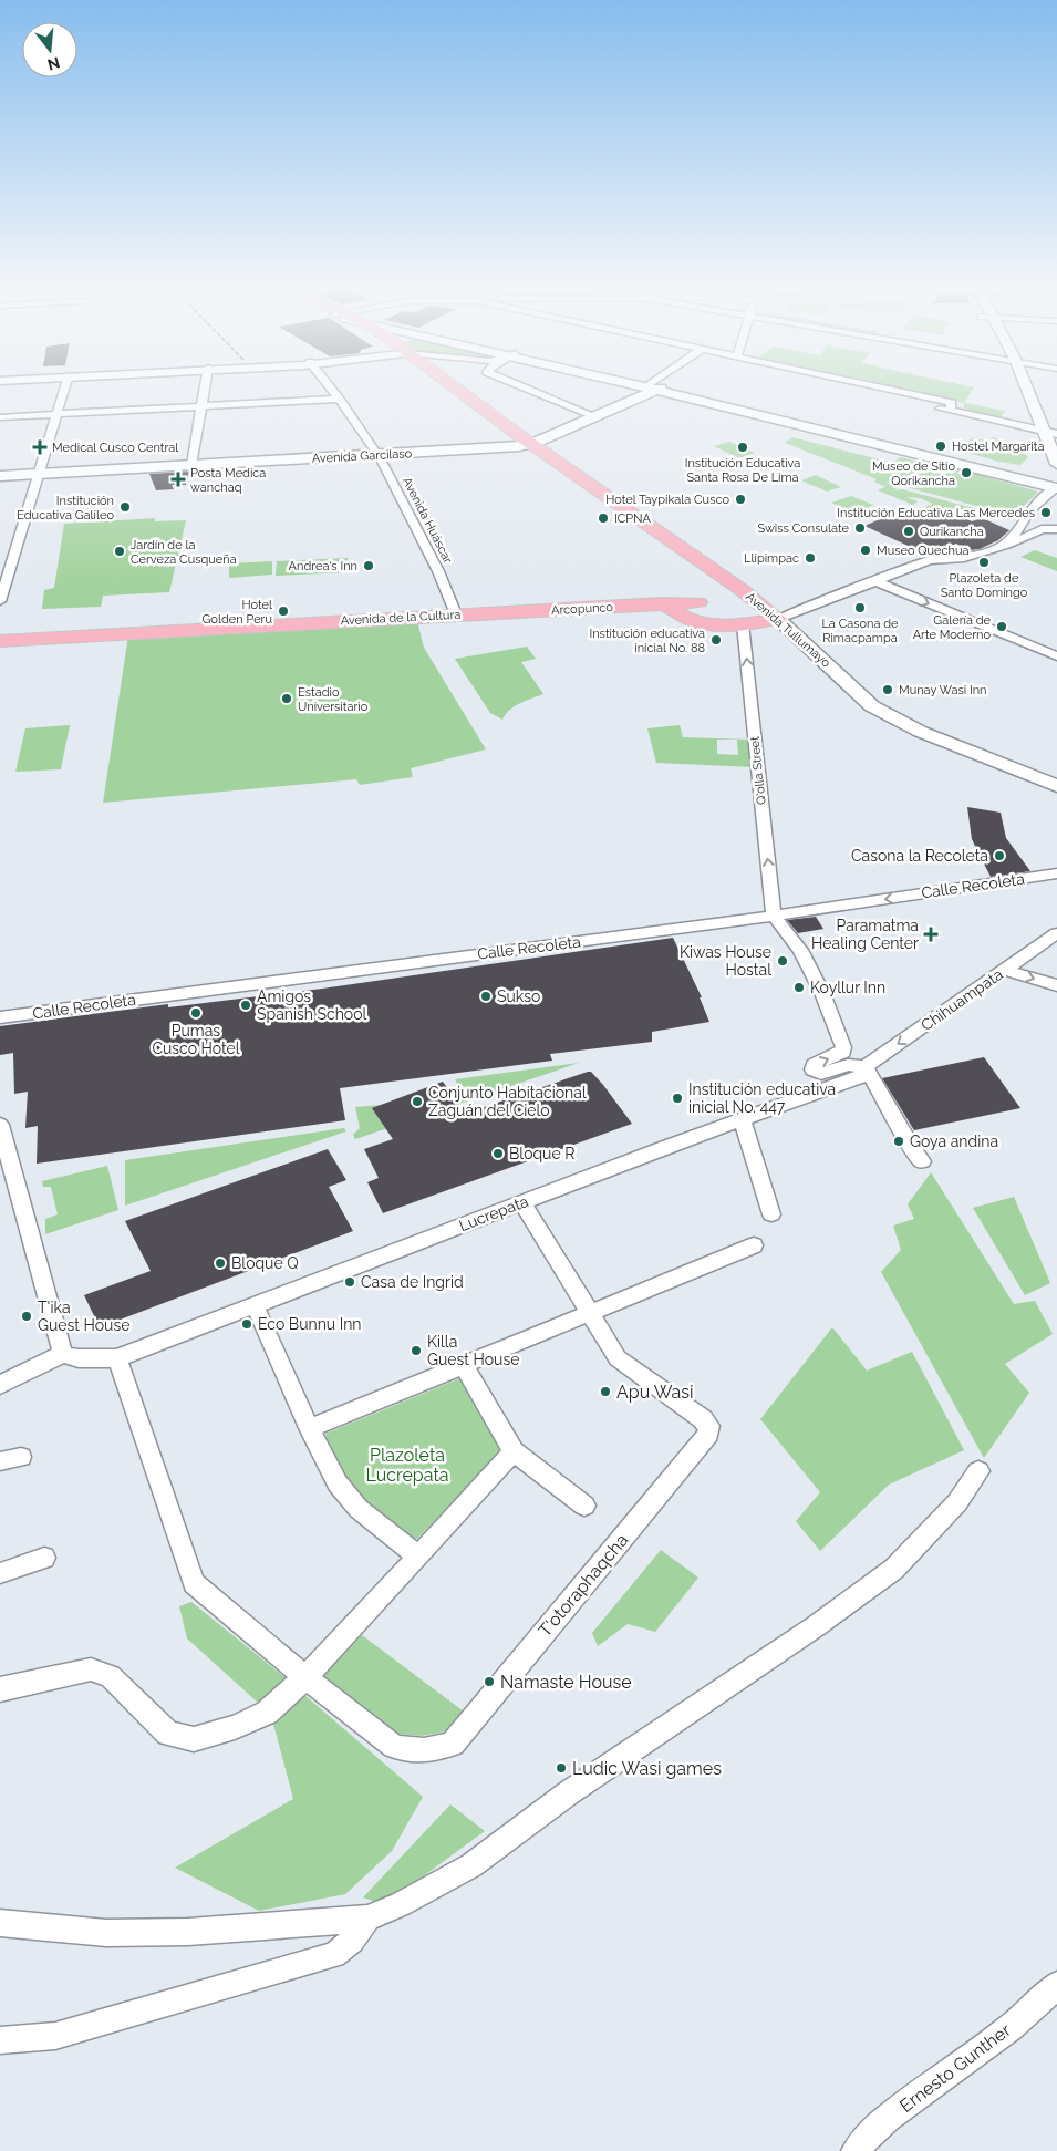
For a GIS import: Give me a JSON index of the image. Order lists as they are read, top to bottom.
{
  "streets": {
    "main road": ["Arcopunco", "Avenida de la Cultura", "Avenida Tullumayo"],
    "street": [
      "Avenida Garcilaso",
      "Avenida Huáscar",
      "Q'olla Street",
      "Calle Recoleta",
      "Chihuampata",
      "Lucrepata",
      "T'otoraphaqcha",
      "Ernesto Gunther"
    ]
  },
  "crossings": [
    ["Avenida Garcilaso", "Avenida Huáscar"],
    ["Avenida Garcilaso", "Avenida Tullumayo"],
    ["Avenida Huáscar", "Arcopunco"],
    ["Avenida Huáscar", "Avenida de la Cultura"],
    ["Arcopunco", "Avenida de la Cultura"],
    ["Arcopunco", "Avenida Tullumayo"],
    ["Q'olla Street", "Calle Recoleta"],
    ["Chihuampata", "Lucrepata"]
  ],
  "one_way": ["Q'olla Street", "Chihuampata"],
  "parks": ["Plazoleta Lucrepata"],
  "places": {
    "other": [
      "Hostel Margarita",
      "Institución Educativa Santa Rosa De Lima",
      "Museo de Sitio Qorikancha",
      "Hotel Taypikala Cusco",
      "Institución Educativa Galileo",
      "Institución Educativa Las Mercedes",
      "ICPNA",
      "Swiss Consulate",
      "Qurikancha",
      "Museo Quechua",
      "Jardín de la Cerveza Cusqueña",
      "Llipimpac",
      "Plazoleta de Santo Domingo",
      "Andrea's Inn",
      "La Casona de Rimacpampa",
      "Hotel Golden Peru",
      "Galería de Arte Moderno",
      "Institución educativa inicial No. 88",
      "Munay Wasi Inn",
      "Estadio Universitario",
      "Casona la Recoleta",
      "Kiwas House Hostal",
      "Koyllur Inn",
      "Sukso",
      "Amigos Spanish School",
      "Pumas Cusco Hotel",
      "Institución educativa inicial No. 447",
      "Conjunto Habitacional Zaguán del Cielo",
      "Goya andina",
      "Bloque R",
      "Bloque Q",
      "Casa de Ingrid",
      "T'ika Guest House",
      "Eco Bunnu Inn",
      "Killa Guest House",
      "Apu Wasi",
      "Namaste House",
      "Ludic Wasi games"
    ],
    "health": ["Medical Cusco Central", "Posta Medica wanchaq", "Paramatma Healing Center"]
  },
  "north": "bottom"
}
